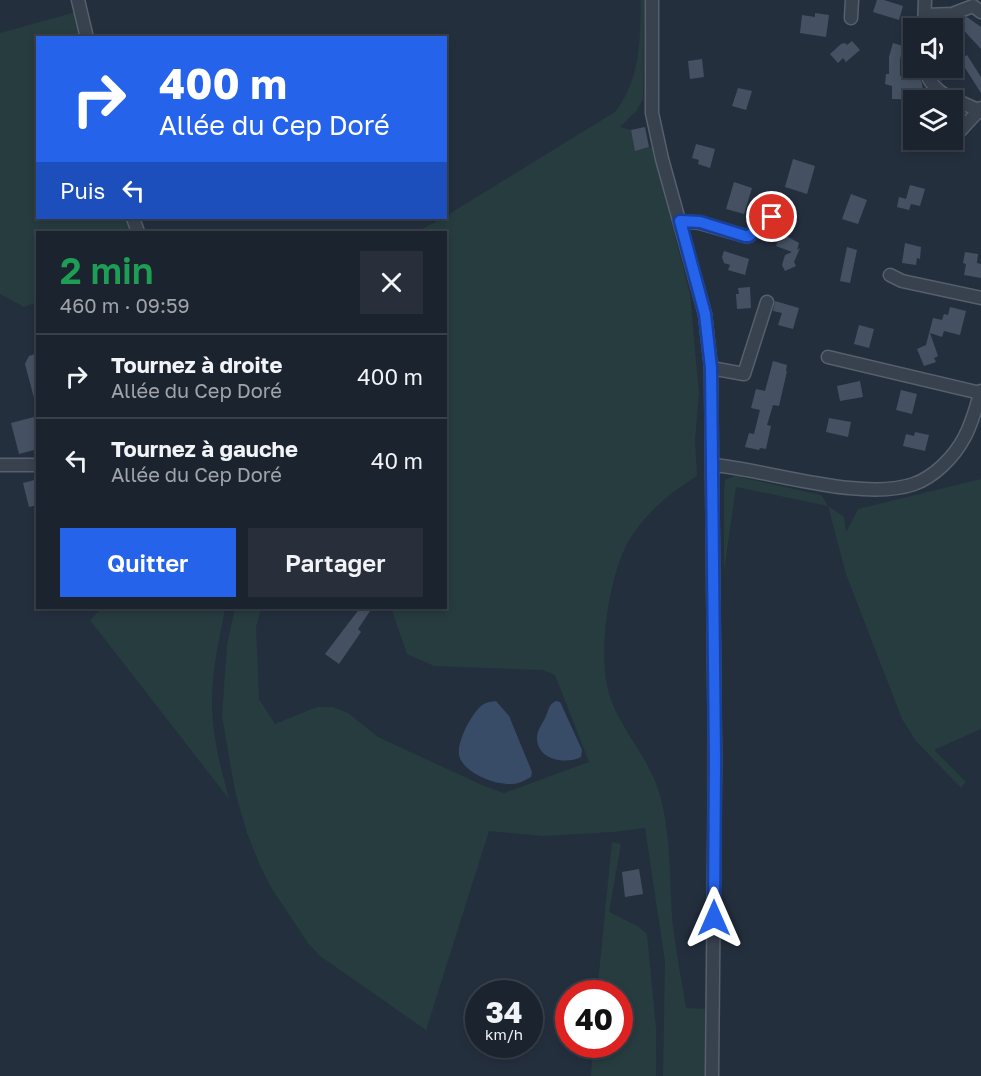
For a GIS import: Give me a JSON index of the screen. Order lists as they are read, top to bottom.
{
  "page": {
    "turn": ["400 m", "Allée du Cep Doré"],
    "then": "Puis",
    "heading": ["2 min", "460 m · 09:59"],
    "list": [
      {
        "name": "Tournez à droite",
        "note": "Allée du Cep Doré",
        "value": "400 m"
      },
      {
        "name": "Tournez à gauche",
        "note": "Allée du Cep Doré",
        "value": "40 m"
      }
    ],
    "buttons": ["Quitter", "Partager"],
    "speed": "34 km/h",
    "limit": "40"
  }
}
